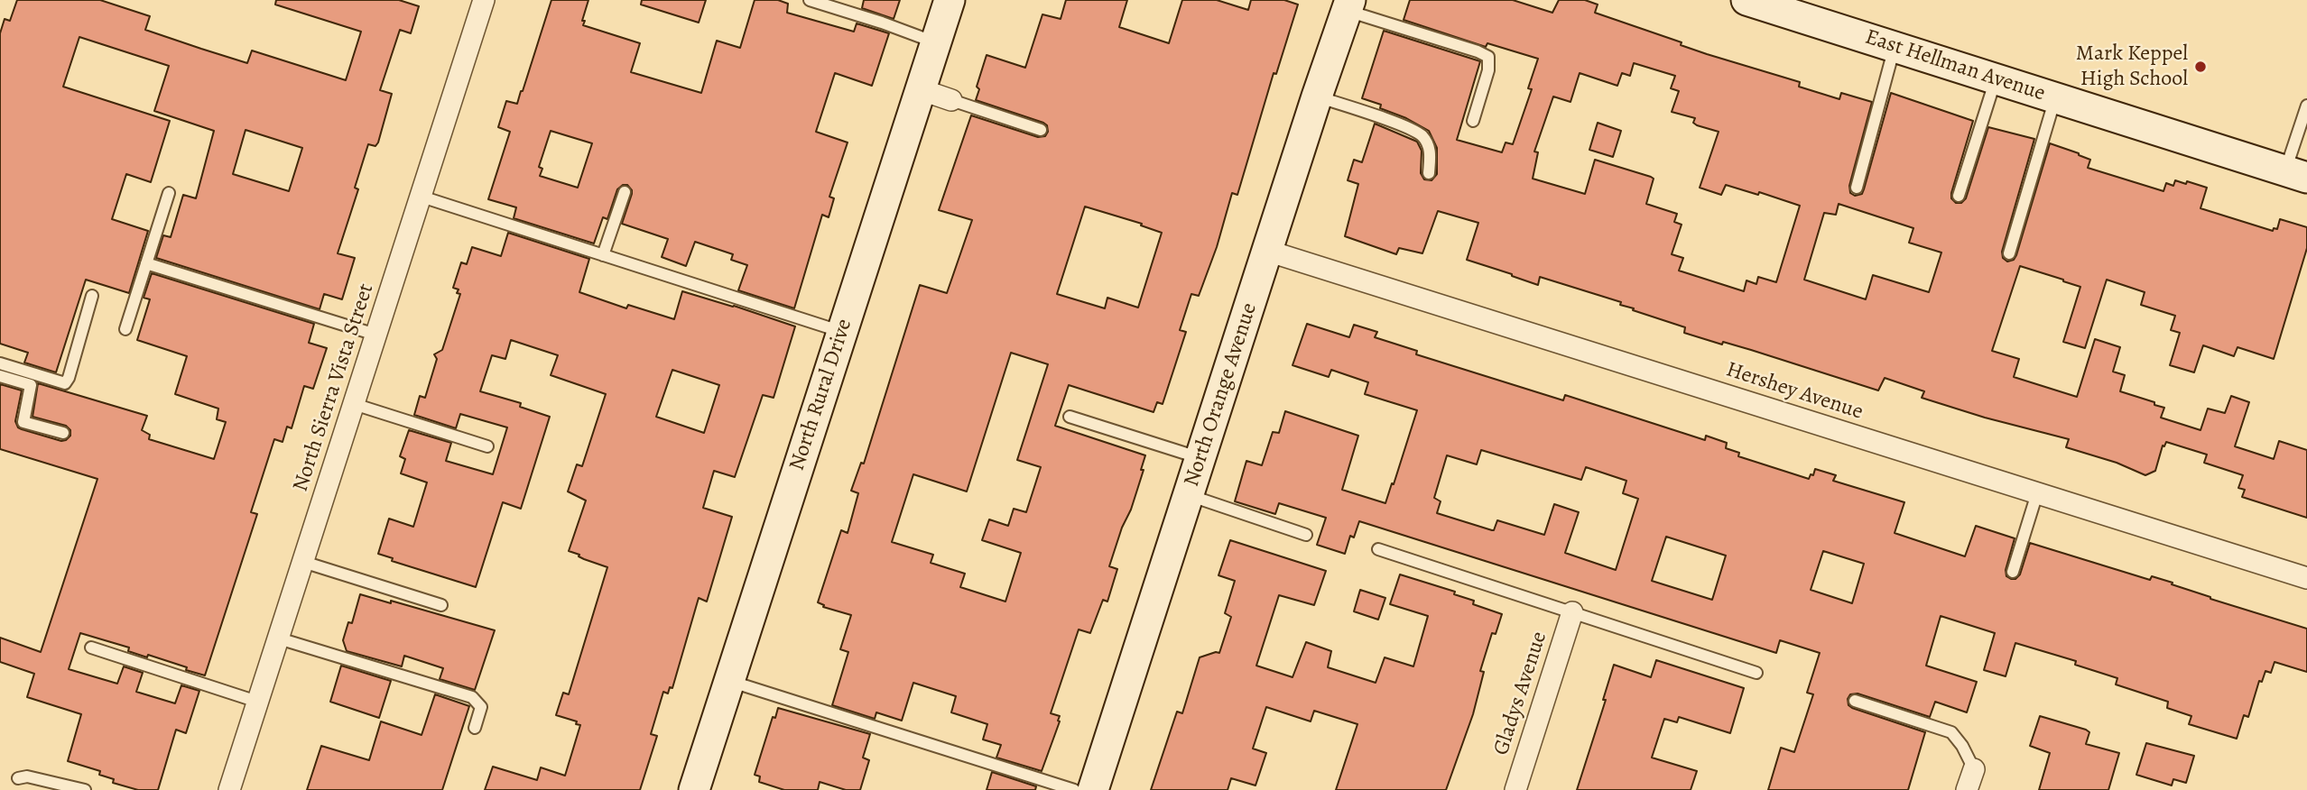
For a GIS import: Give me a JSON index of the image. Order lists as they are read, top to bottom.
{
  "streets": {
    "street": [
      "East Hellman Avenue",
      "North Sierra Vista Street",
      "Hershey Avenue",
      "North Rural Drive",
      "North Orange Avenue",
      "Gladys Avenue"
    ]
  },
  "crossings": [
    ["Hershey Avenue", "North Orange Avenue"]
  ],
  "places": ["Mark Keppel High School"]
}
